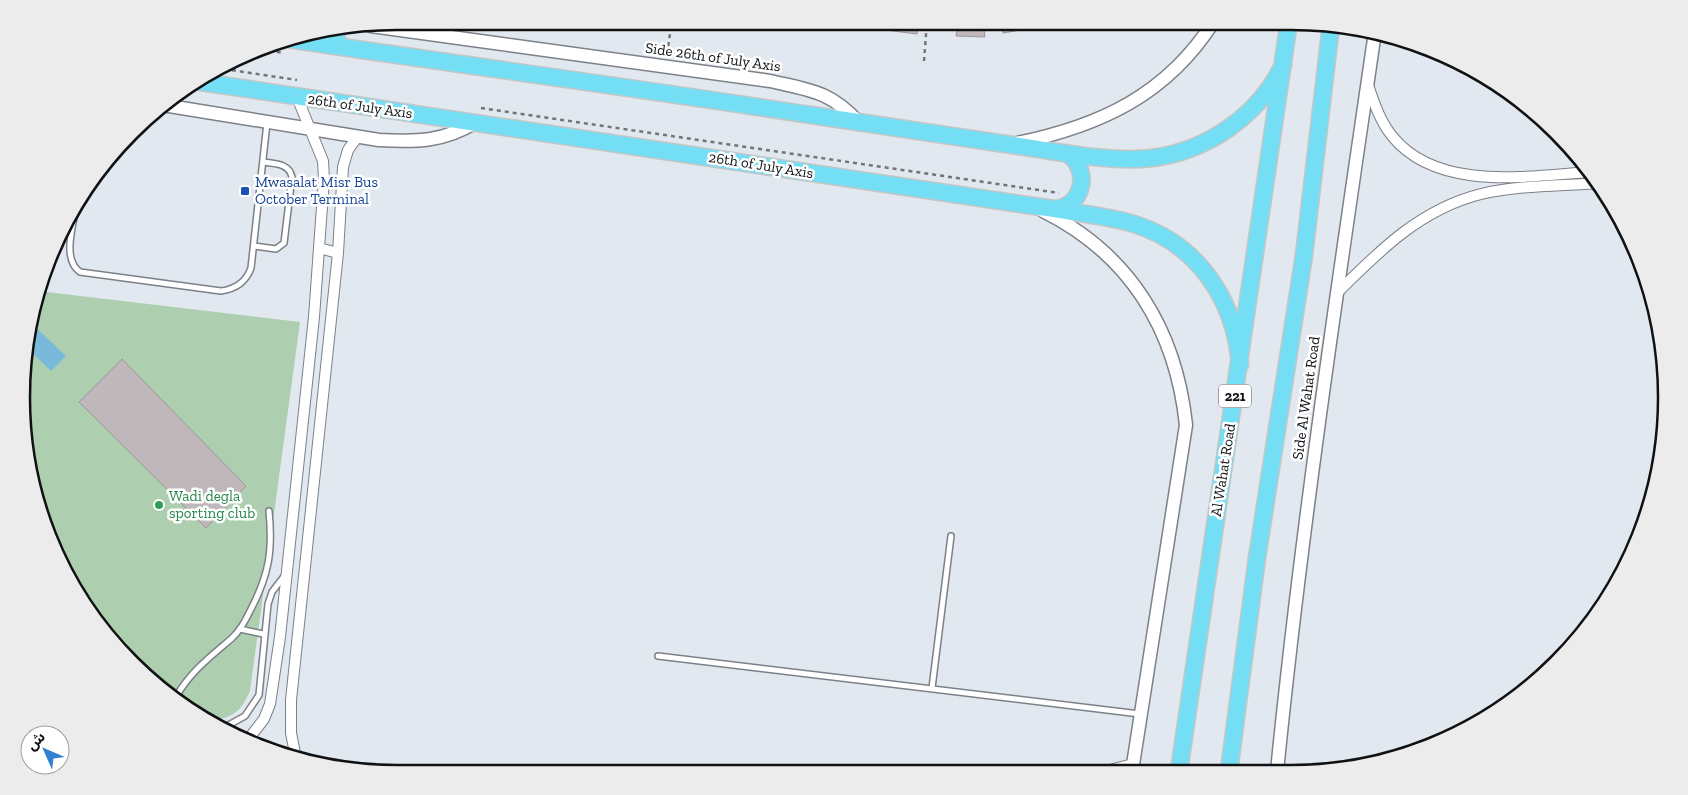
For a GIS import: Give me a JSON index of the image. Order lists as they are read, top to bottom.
{
  "streets": {
    "highway": ["26th of July Axis", "221", "Al Wahat Road"],
    "street": ["Side 26th of July Axis", "Side Al Wahat Road"]
  },
  "crossings": [
    ["26th of July Axis", "Al Wahat Road"]
  ],
  "places": {
    "transit": ["Mwasalat Misr Bus October Terminal"],
    "other": ["Wadi degla sporting club"]
  },
  "north": "top left"
}
